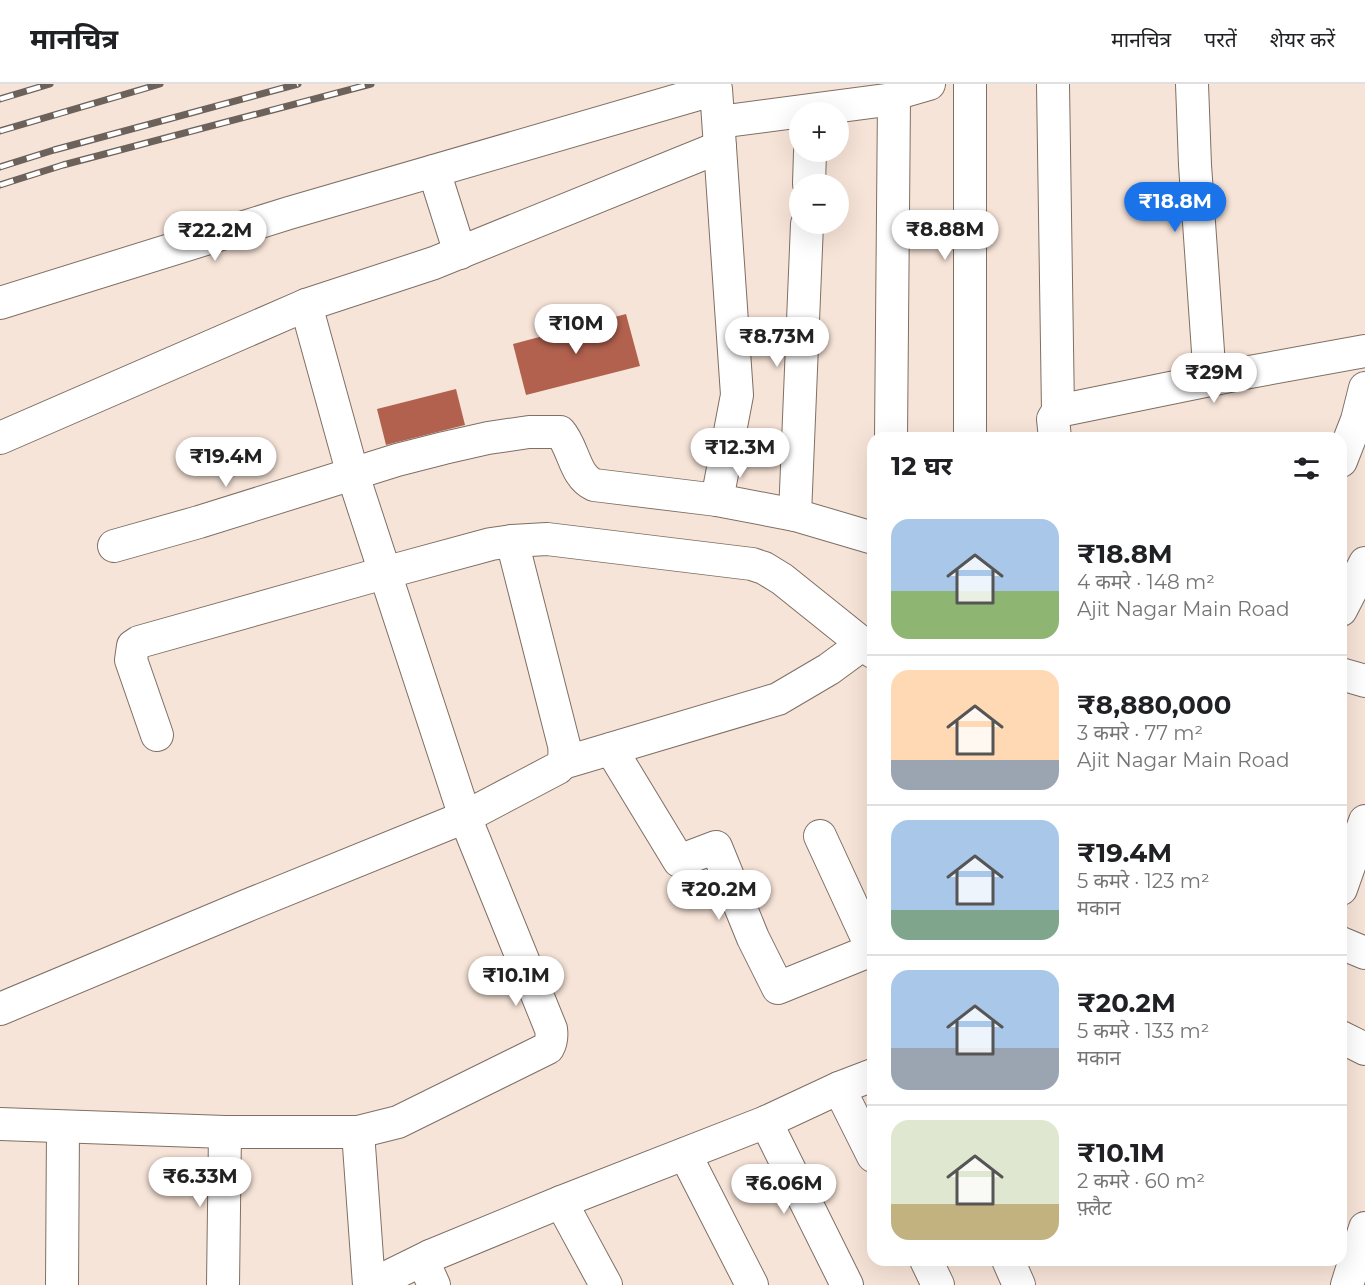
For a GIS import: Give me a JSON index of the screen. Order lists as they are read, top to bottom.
{
  "page": {
    "header": "मानचित्र",
    "nav": ["मानचित्र", "परतें", "शेयर करें"],
    "map_buttons": ["+", "−"],
    "price": [
      "₹18.8M",
      "₹8.88M",
      "₹22.2M",
      "₹10M",
      "₹8.73M",
      "₹29M",
      "₹12.3M",
      "₹19.4M",
      "₹20.2M",
      "₹10.1M",
      "₹6.33M",
      "₹6.06M"
    ],
    "heading": "12 घर",
    "list": [
      {
        "name": "₹18.8M",
        "note": "4 कमरे · 148 m² · Ajit Nagar Main Road"
      },
      {
        "name": "₹8,880,000",
        "note": "3 कमरे · 77 m² · Ajit Nagar Main Road"
      },
      {
        "name": "₹19.4M",
        "note": "5 कमरे · 123 m² · मकान"
      },
      {
        "name": "₹20.2M",
        "note": "5 कमरे · 133 m² · मकान"
      },
      {
        "name": "₹10.1M",
        "note": "2 कमरे · 60 m² · फ़्लैट"
      }
    ]
  }
}
